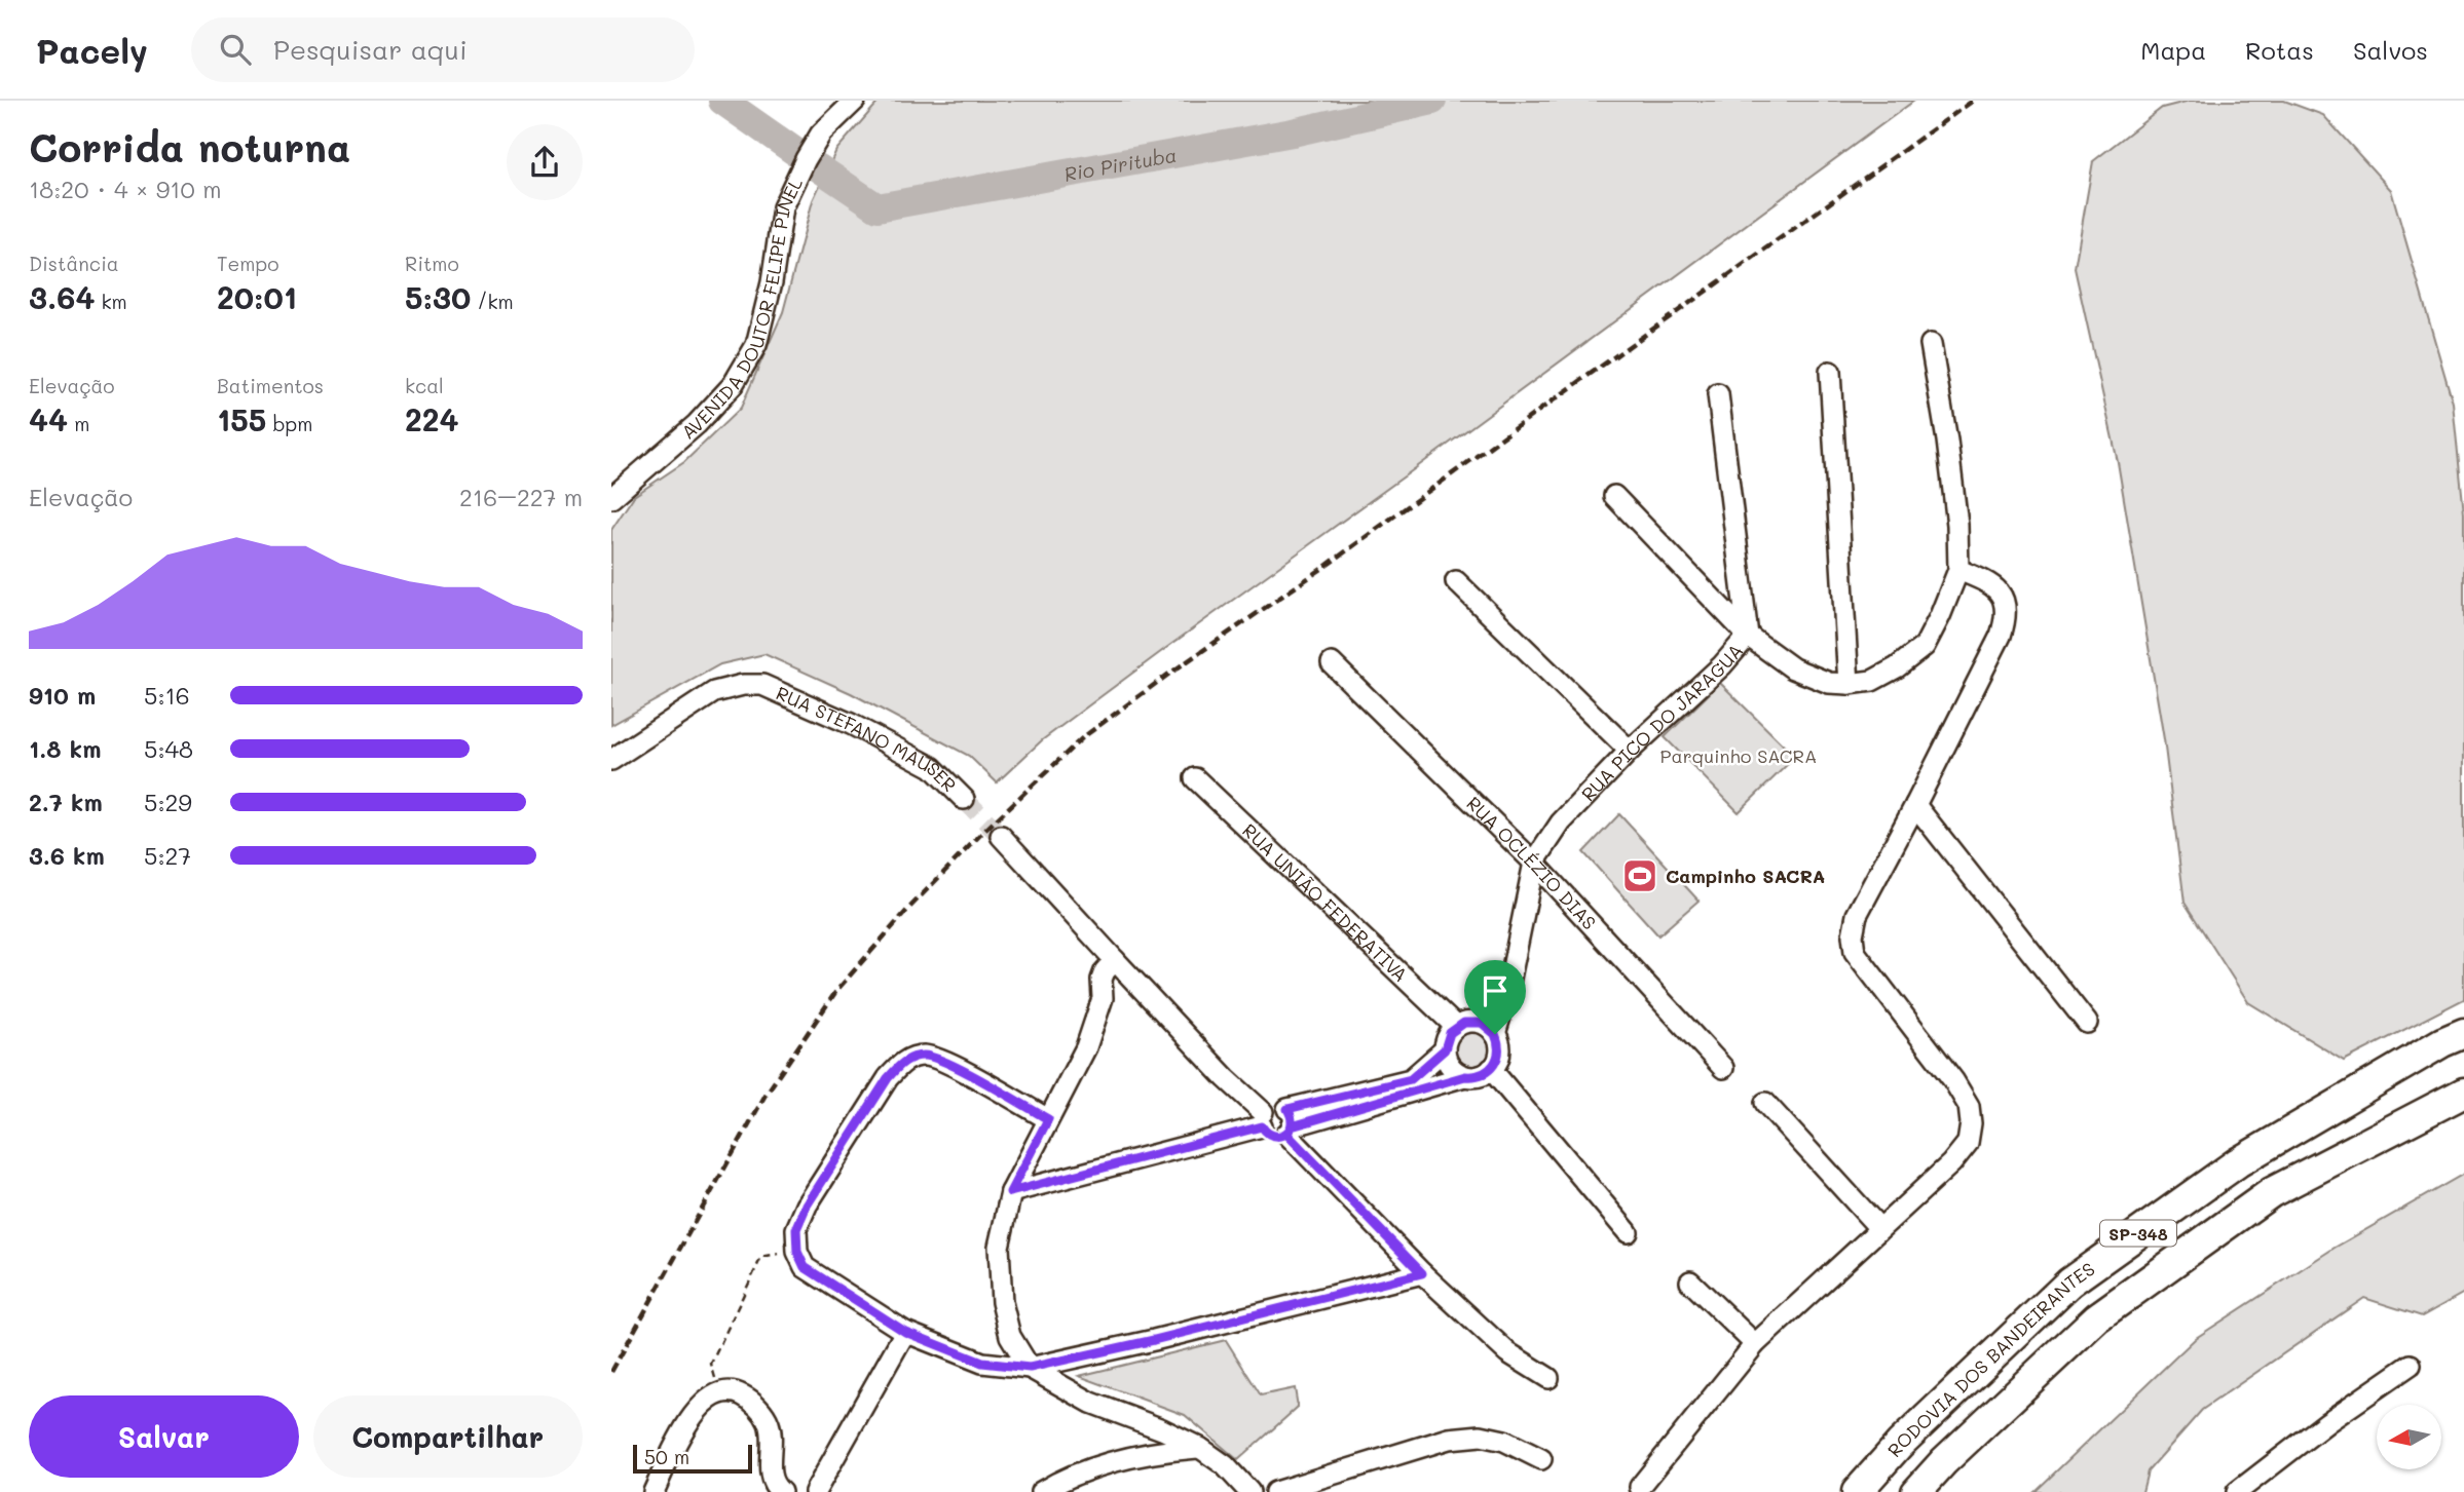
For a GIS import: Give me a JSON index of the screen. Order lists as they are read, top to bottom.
{
  "streets": {
    "highway": ["SP-348", "RODOVIA DOS BANDEIRANTES"],
    "street": [
      "AVENIDA DOUTOR FELIPE PINEL",
      "RUA PICO DO JARAGUA",
      "RUA STEFANO MAUSER",
      "RUA OCLÉZIO DIAS",
      "RUA UNIÃO FEDERATIVA"
    ]
  },
  "crossings": [
    ["RUA PICO DO JARAGUA", "RUA OCLÉZIO DIAS"],
    ["RUA PICO DO JARAGUA", "RUA UNIÃO FEDERATIVA"]
  ],
  "water": ["Rio Pirituba"],
  "parks": ["Parquinho SACRA"],
  "places": {
    "sports": ["Campinho SACRA"]
  },
  "scale_bar": "50 m",
  "north": "left",
  "page": {
    "header": "Pacely",
    "search": "Pesquisar aqui",
    "nav": ["Mapa", "Rotas", "Salvos"],
    "heading": ["Corrida noturna", "18:20 · 4 × 910 m"],
    "stats": [
      ["Distância", "3.64 km"],
      ["Tempo", "20:01"],
      ["Ritmo", "5:30 /km"],
      ["Elevação", "44 m"],
      ["Batimentos", "155 bpm"],
      ["kcal", "224"]
    ],
    "chart": ["Elevação", "216–227 m"],
    "list": [
      {
        "name": "910 m",
        "note": "5:16"
      },
      {
        "name": "1.8 km",
        "note": "5:48"
      },
      {
        "name": "2.7 km",
        "note": "5:29"
      },
      {
        "name": "3.6 km",
        "note": "5:27"
      }
    ],
    "buttons": ["Salvar", "Compartilhar"],
    "scale": "50 m"
  }
}
